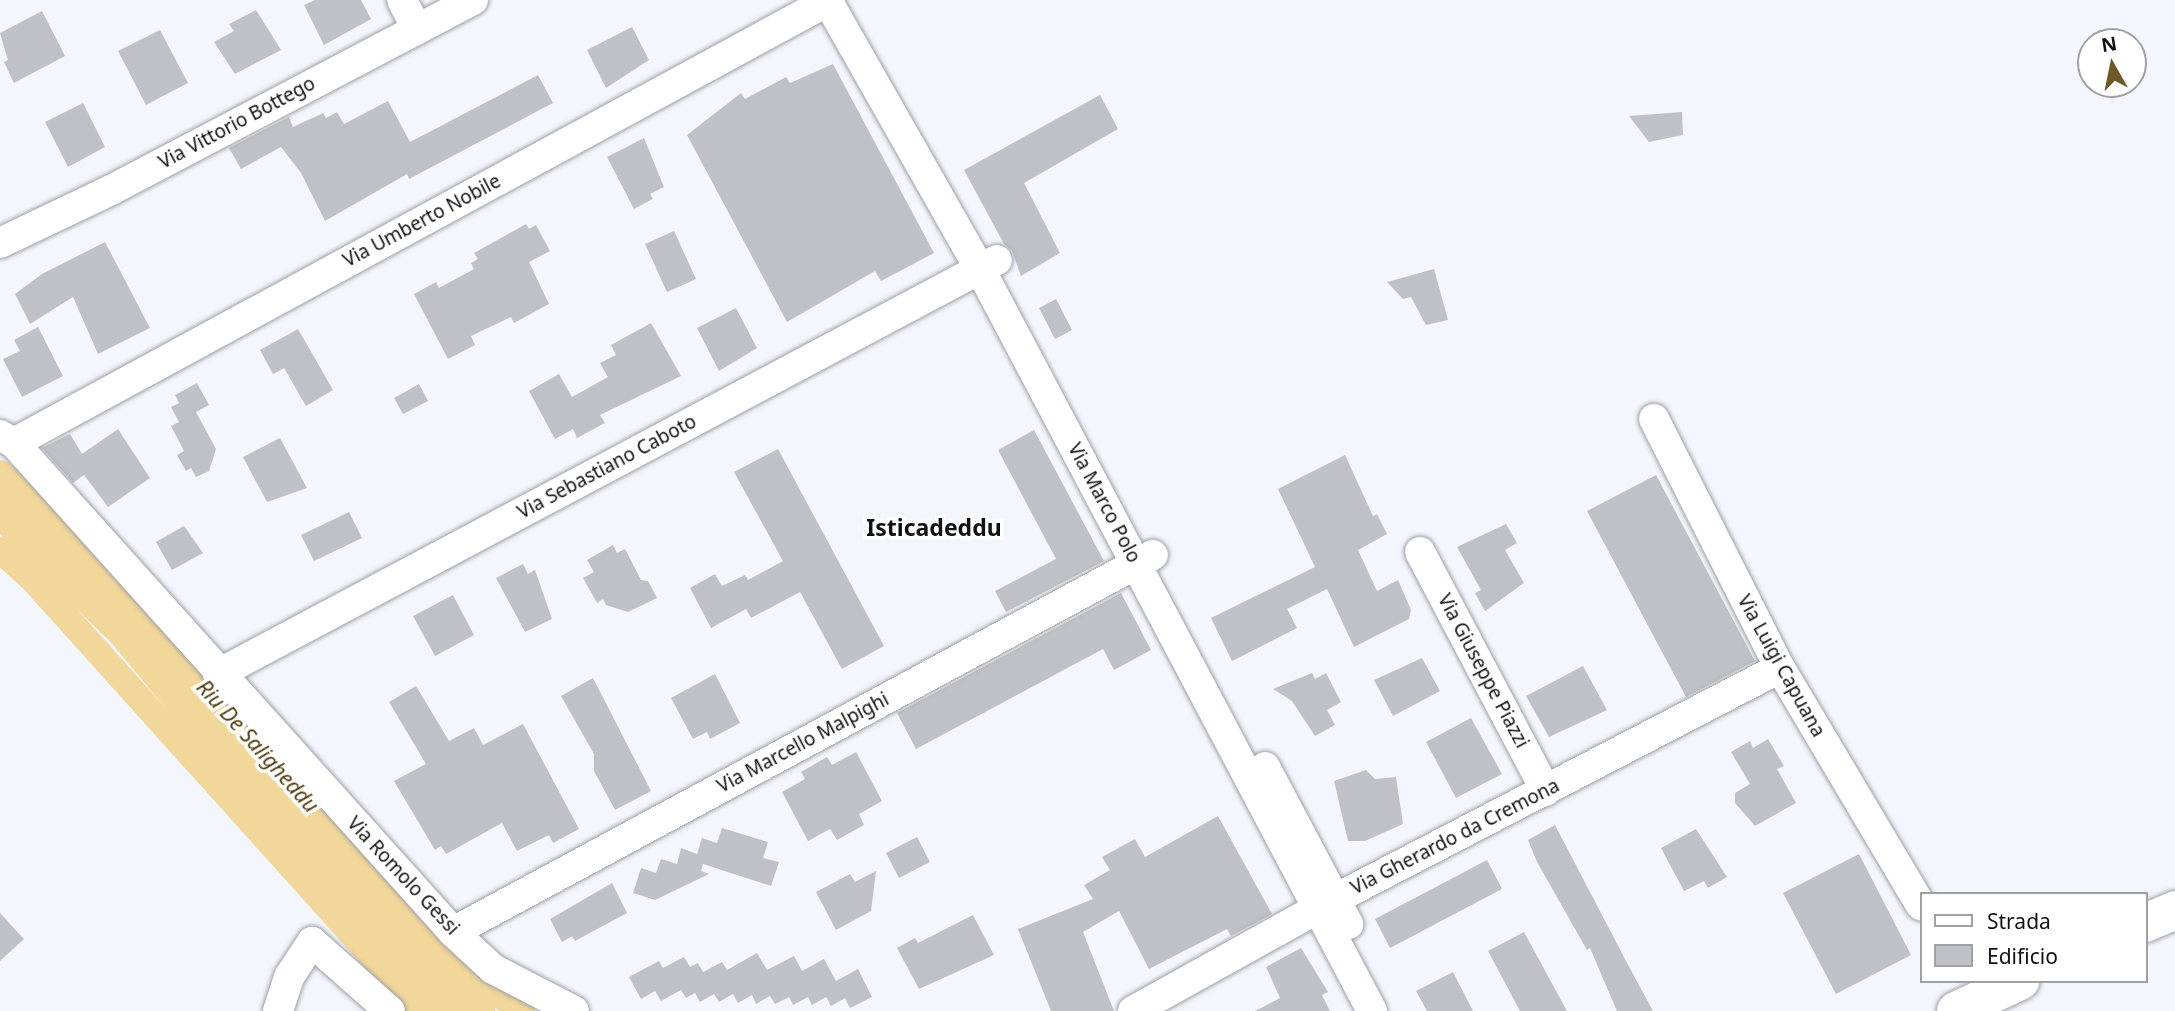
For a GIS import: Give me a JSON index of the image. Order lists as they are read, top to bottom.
{
  "streets": {
    "street": [
      "Via Vittorio Bottego",
      "Via Umberto Nobile",
      "Via Sebastiano Caboto",
      "Via Marco Polo",
      "Via Luigi Capuana",
      "Via Giuseppe Piazzi",
      "Via Marcello Malpighi",
      "Via Gherardo da Cremona",
      "Via Romolo Gessi"
    ]
  },
  "crossings": [
    ["Via Umberto Nobile", "Via Marco Polo"],
    ["Via Umberto Nobile", "Via Romolo Gessi"],
    ["Via Sebastiano Caboto", "Via Marco Polo"],
    ["Via Sebastiano Caboto", "Via Romolo Gessi"],
    ["Via Marco Polo", "Via Marcello Malpighi"],
    ["Via Marco Polo", "Via Gherardo da Cremona"],
    ["Via Luigi Capuana", "Via Gherardo da Cremona"],
    ["Via Giuseppe Piazzi", "Via Gherardo da Cremona"],
    ["Via Marcello Malpighi", "Via Romolo Gessi"]
  ],
  "districts": ["Isticadeddu"],
  "water": ["Riu De Saligheddu"],
  "legend": ["Strada", "Edificio"],
  "north": "top"
}
